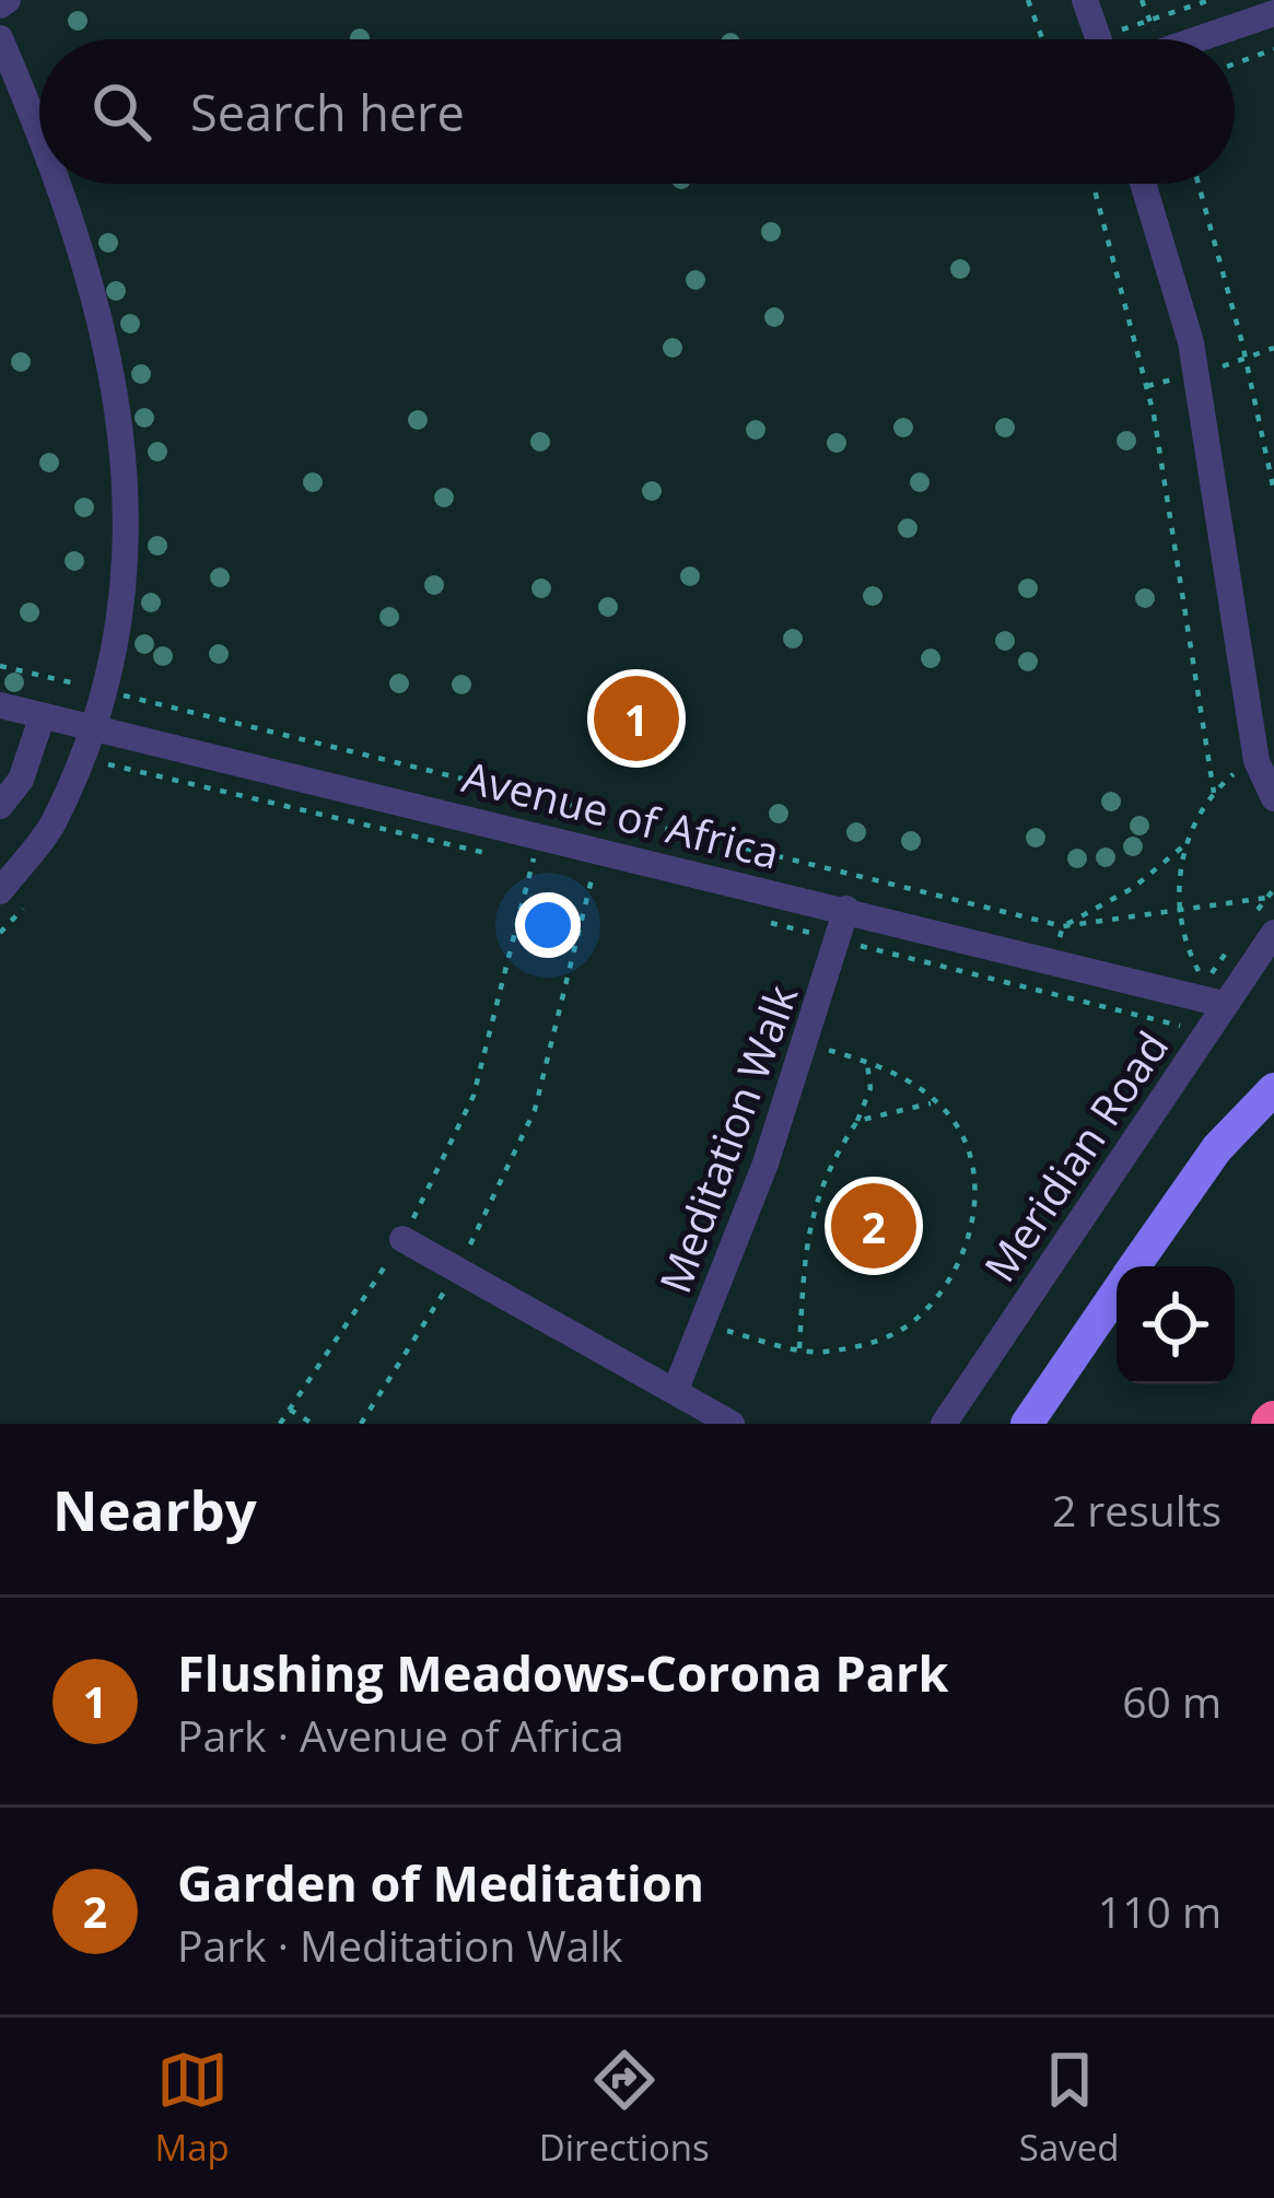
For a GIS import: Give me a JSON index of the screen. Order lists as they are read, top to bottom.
{
  "streets": {
    "street": ["Avenue of Africa", "Meditation Walk", "Meridian Road"]
  },
  "crossings": [
    ["Avenue of Africa", "Meditation Walk"],
    ["Avenue of Africa", "Meridian Road"]
  ],
  "page": {
    "search": "Search here",
    "pins": ["1", "2"],
    "heading": ["Nearby", "2 results"],
    "list": [
      {
        "mark": "1",
        "name": "Flushing Meadows-Corona Park",
        "note": "Park · Avenue of Africa",
        "value": "60 m"
      },
      {
        "mark": "2",
        "name": "Garden of Meditation",
        "note": "Park · Meditation Walk",
        "value": "110 m"
      }
    ],
    "nav": ["Map", "Directions", "Saved"]
  }
}
